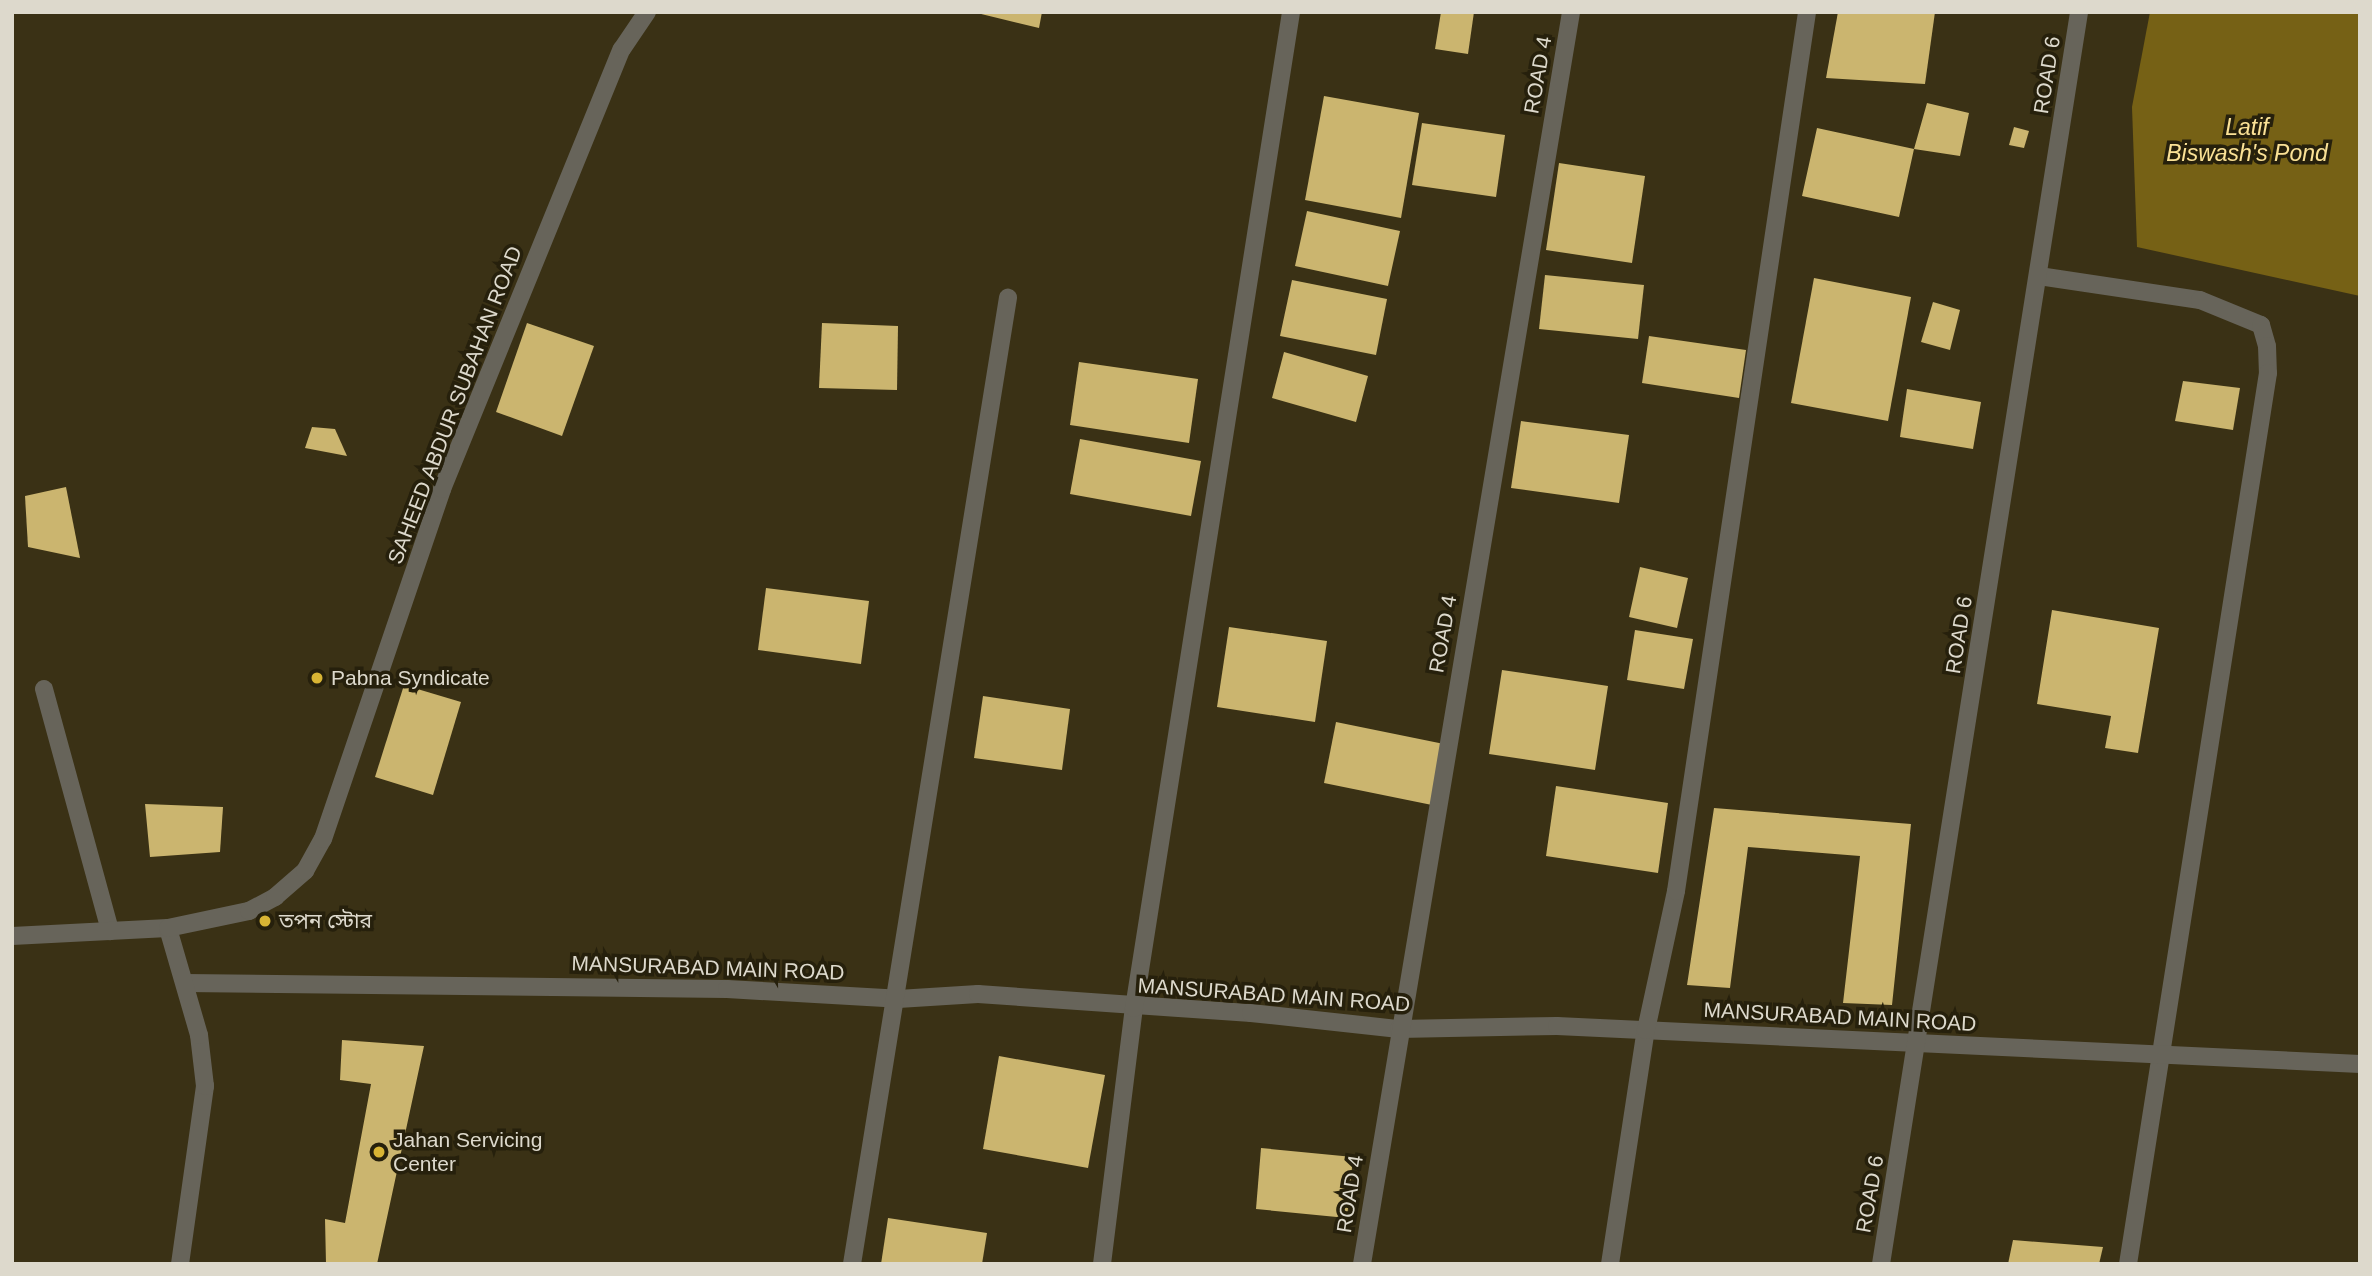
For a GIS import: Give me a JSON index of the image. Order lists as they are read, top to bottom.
{
  "streets": {
    "street": [
      "ROAD 4",
      "ROAD 6",
      "SAHEED ABDUR SUBAHAN ROAD",
      "MANSURABAD MAIN ROAD"
    ]
  },
  "crossings": [
    ["ROAD 4", "MANSURABAD MAIN ROAD"],
    ["ROAD 6", "MANSURABAD MAIN ROAD"]
  ],
  "water": ["Latif Biswash's Pond"],
  "places": ["Pabna Syndicate", "তপন স্টোর", "Jahan Servicing Center"]
}
